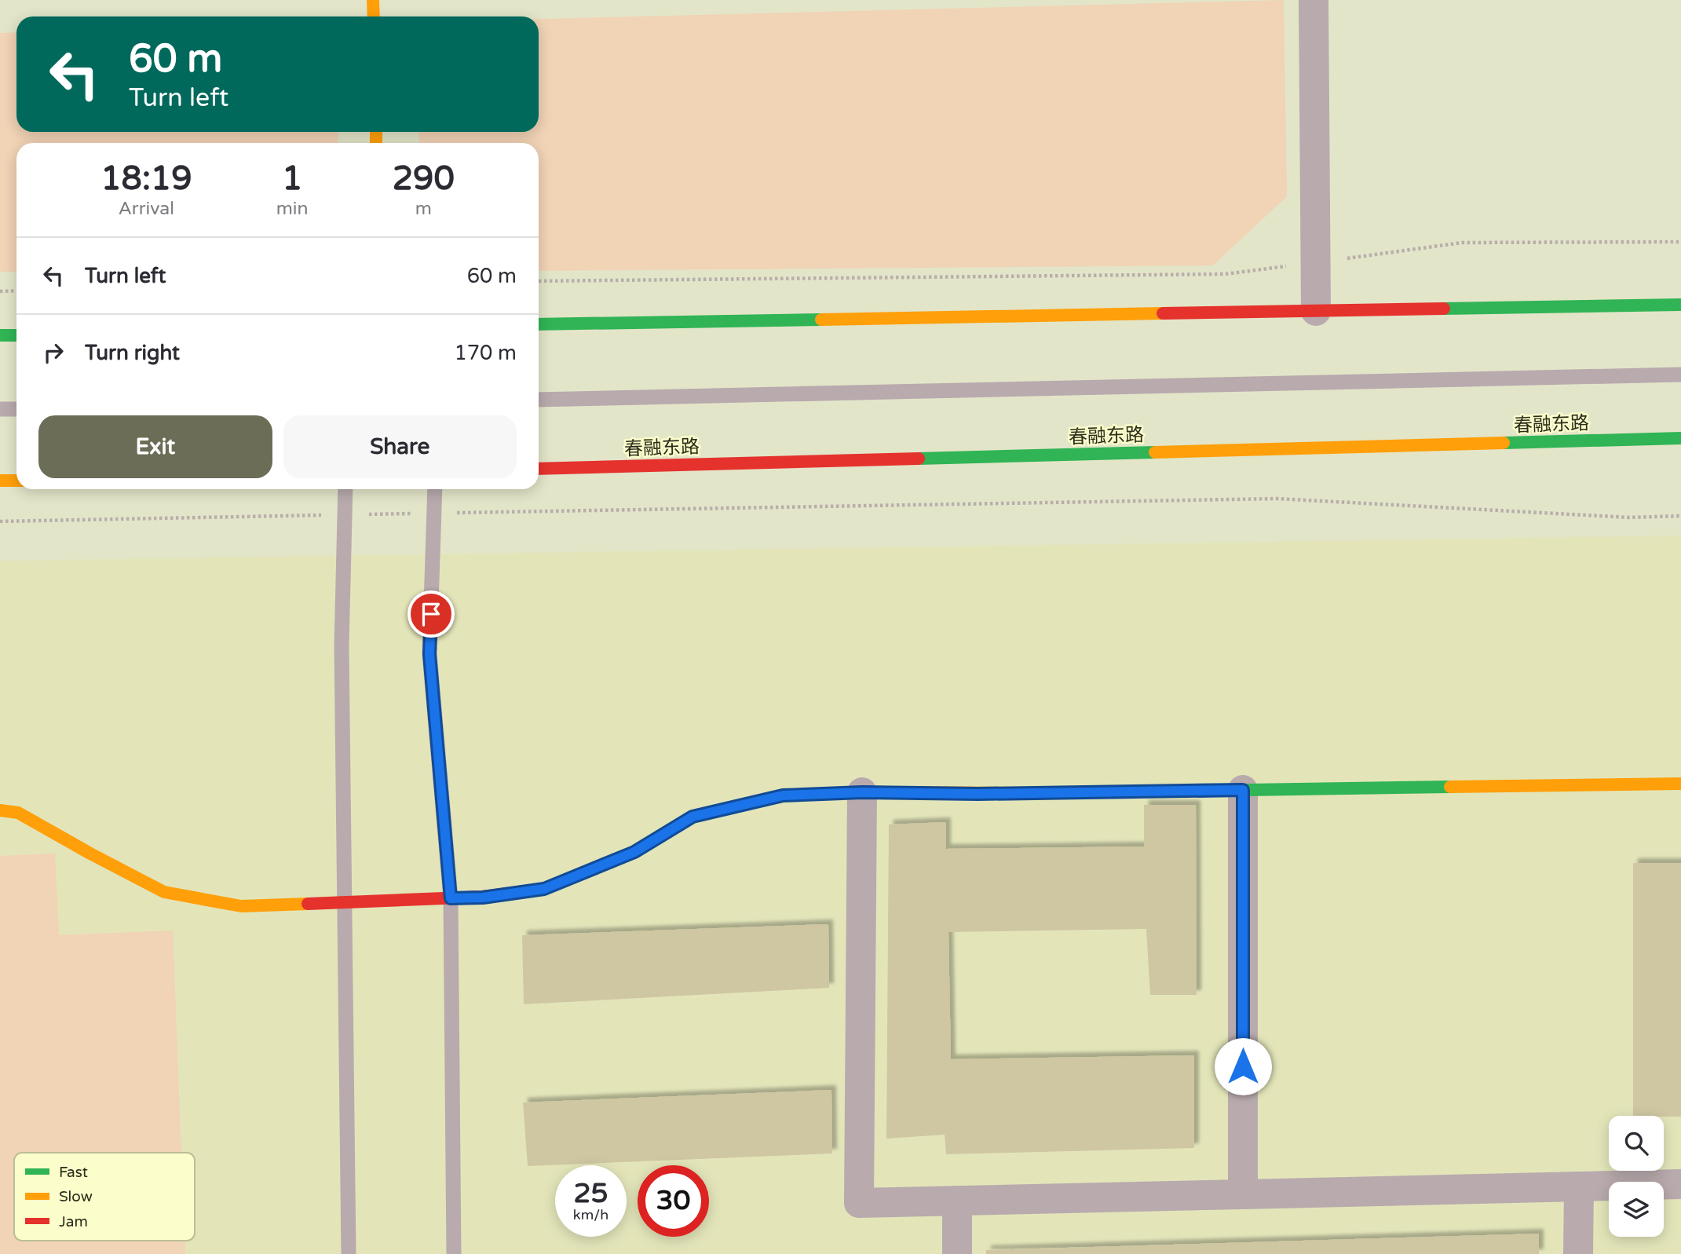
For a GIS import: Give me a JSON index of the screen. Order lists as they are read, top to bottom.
{
  "streets": {
    "main road": ["春融东路"]
  },
  "legend": ["Fast", "Slow", "Jam"],
  "page": {
    "turn": ["60 m", "Turn left"],
    "eta": [
      "18:19",
      "Arrival",
      "1",
      "min",
      "290",
      "m"
    ],
    "list": [
      {
        "name": "Turn left",
        "value": "60 m"
      },
      {
        "name": "Turn right",
        "value": "170 m"
      }
    ],
    "buttons": ["Exit", "Share"],
    "speed": "25 km/h",
    "limit": "30"
  }
}
